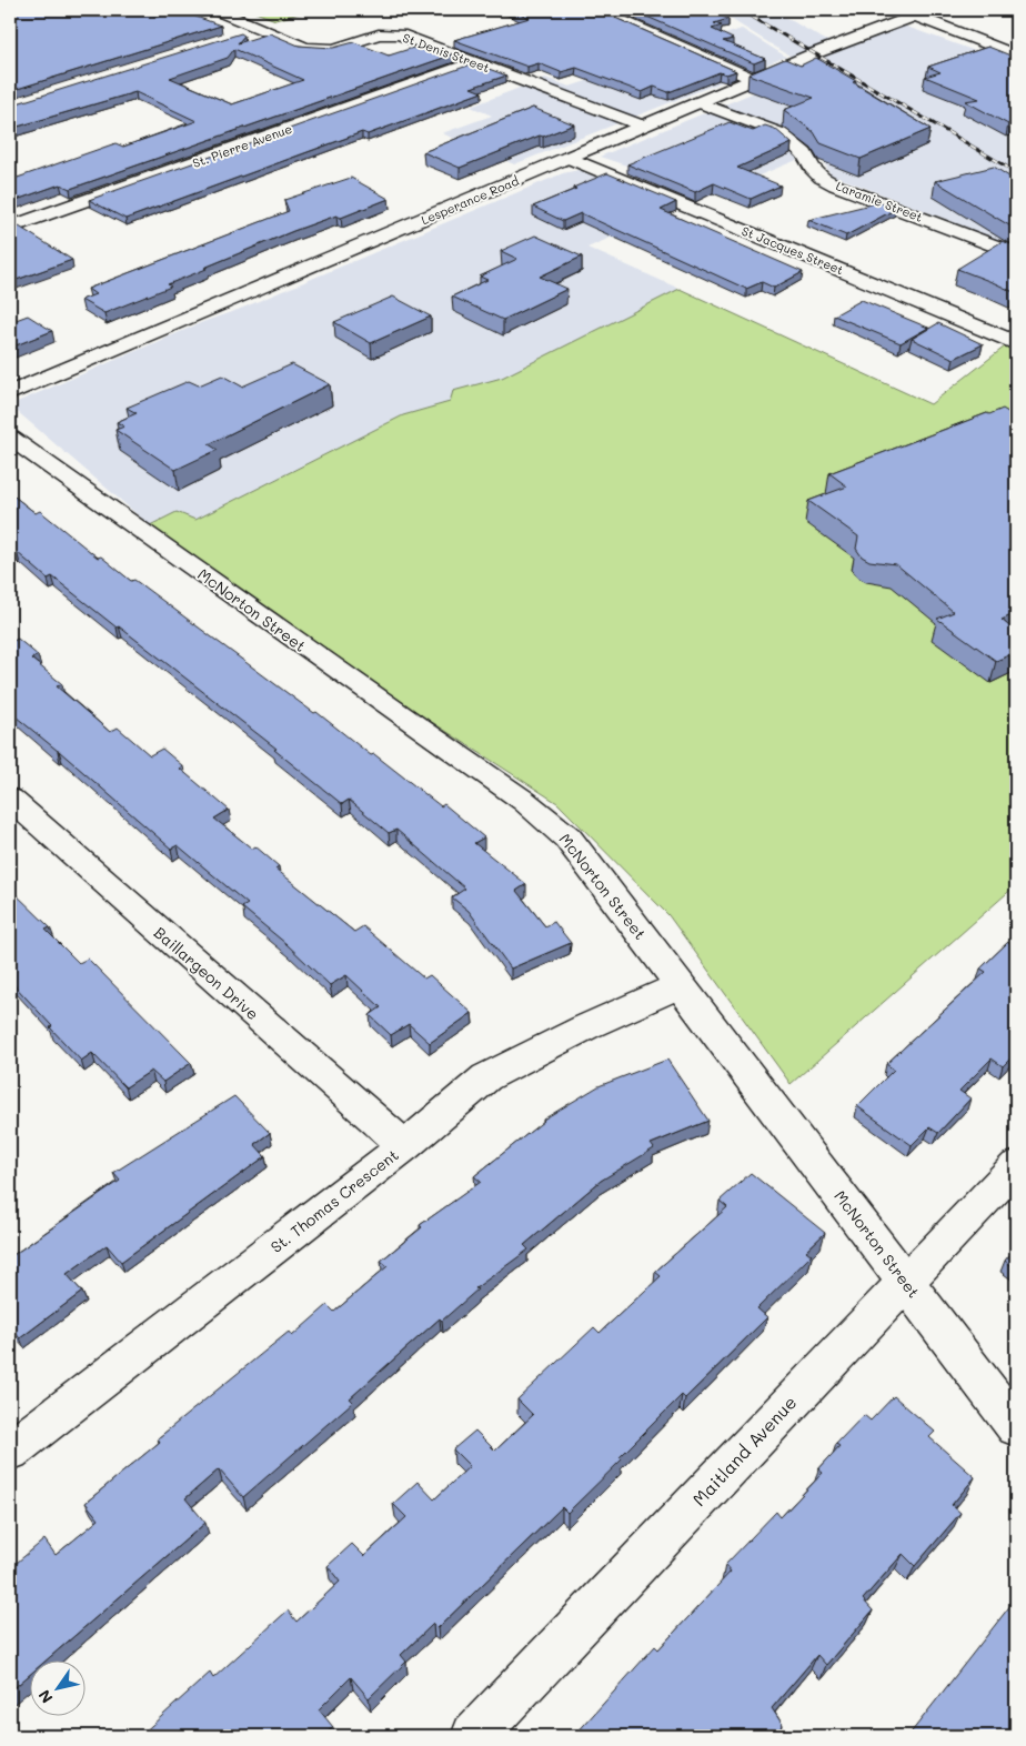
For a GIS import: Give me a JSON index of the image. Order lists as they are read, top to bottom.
{
  "streets": {
    "street": [
      "St Denis Street",
      "St. Pierre Avenue",
      "Lesperance Road",
      "Laramie Street",
      "St Jacques Street",
      "McNorton Street",
      "Baillargeon Drive",
      "St. Thomas Crescent",
      "Maitland Avenue"
    ]
  },
  "crossings": [
    ["St Denis Street", "St. Pierre Avenue"],
    ["St Denis Street", "Lesperance Road"],
    ["Lesperance Road", "Laramie Street"],
    ["Lesperance Road", "St Jacques Street"],
    ["McNorton Street", "St. Thomas Crescent"],
    ["McNorton Street", "Maitland Avenue"],
    ["Baillargeon Drive", "St. Thomas Crescent"]
  ],
  "north": "bottom left"
}
